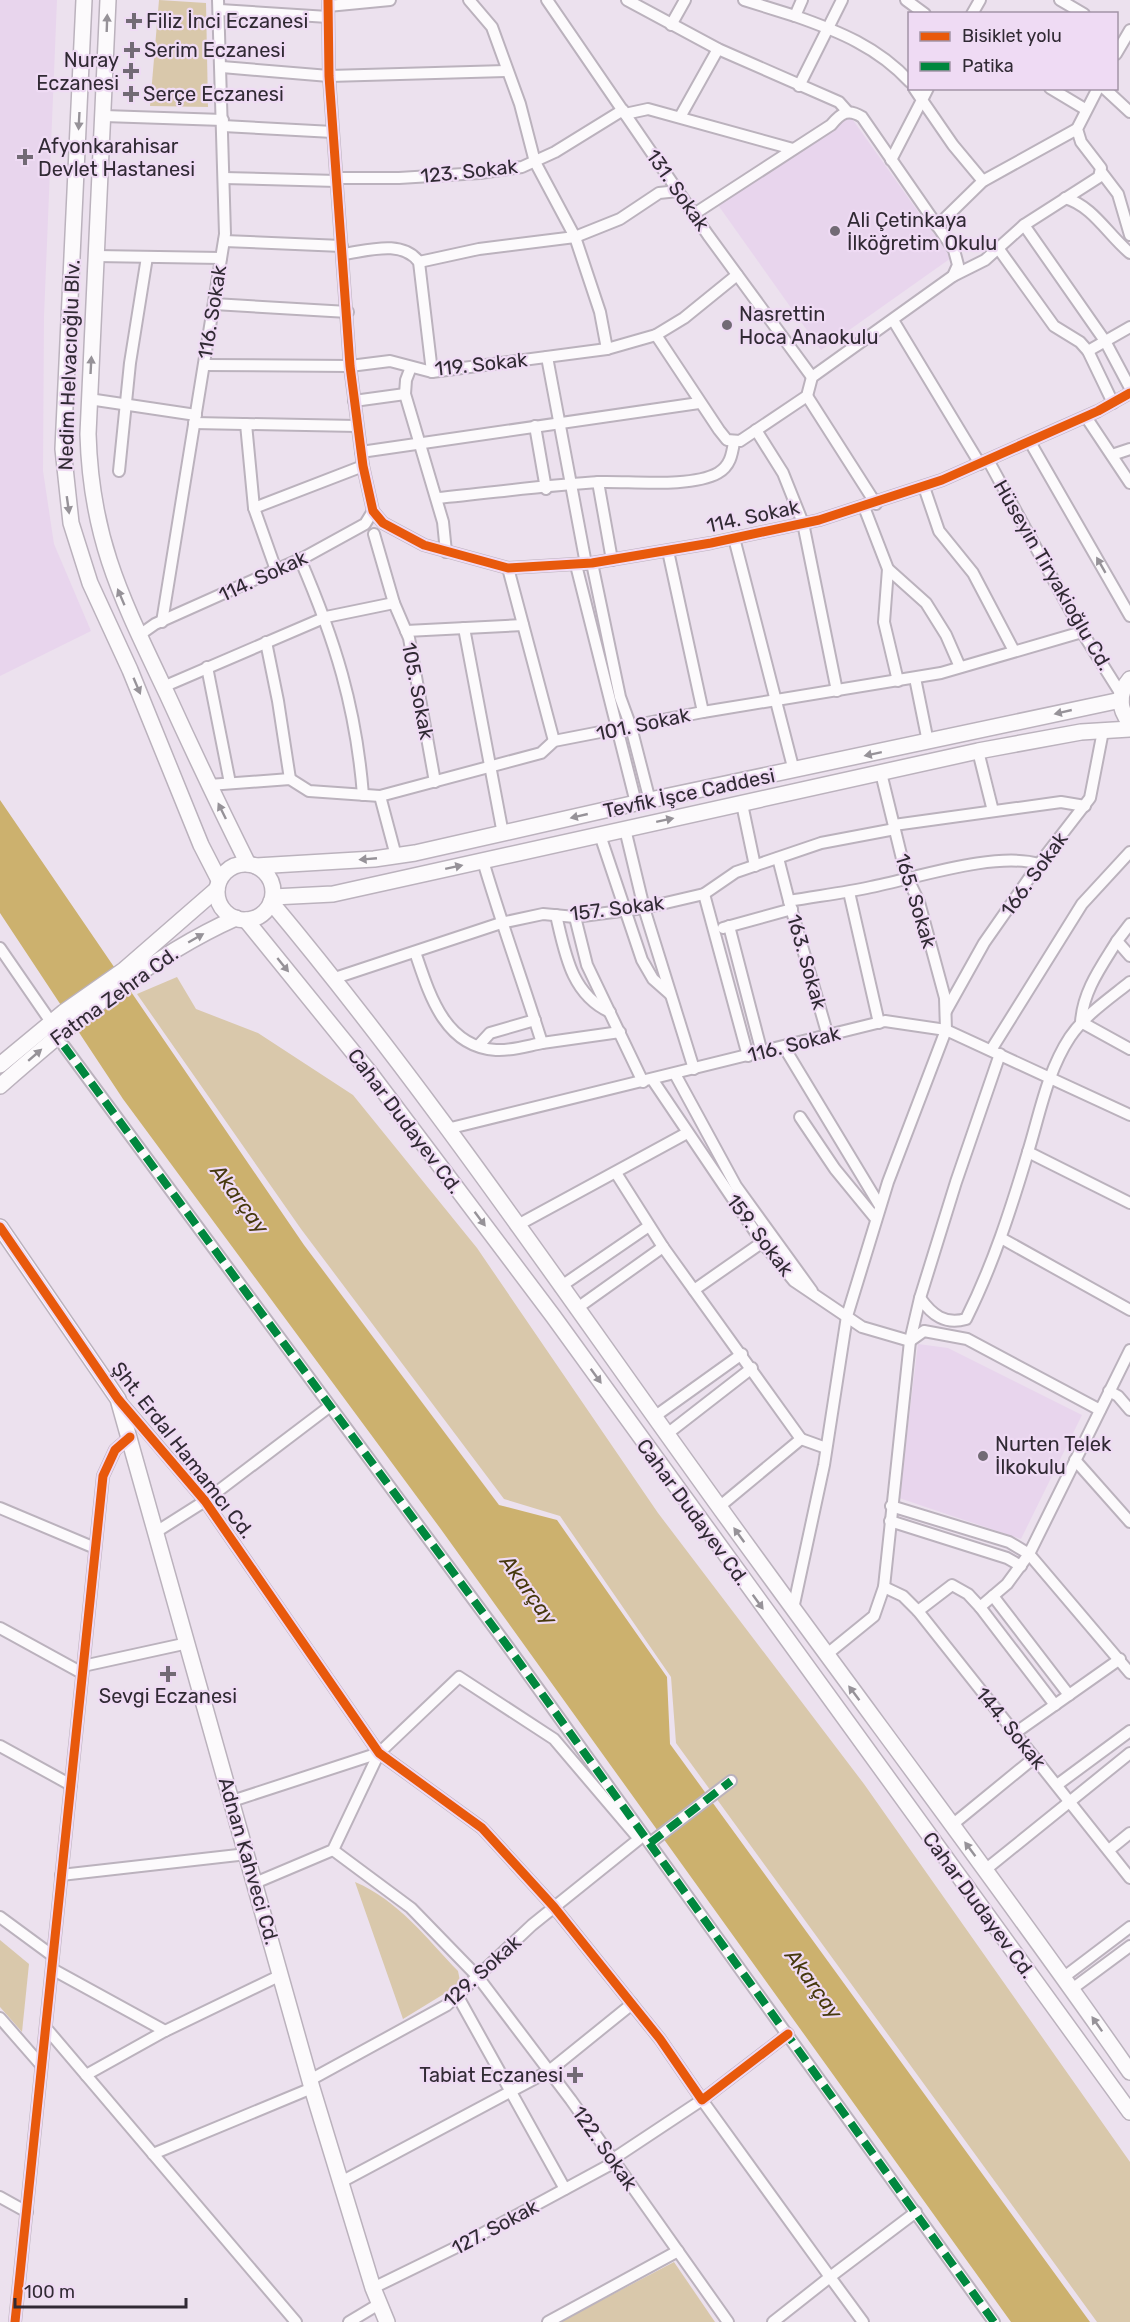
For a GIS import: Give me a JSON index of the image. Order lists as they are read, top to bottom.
{
  "streets": {
    "main road": [
      "Nedim Helvacıoğlu Blv.",
      "Hüseyin Tiryakioğlu Cd.",
      "Tevfik İşce Caddesi",
      "Fatma Zehra Cd.",
      "Cahar Dudayev Cd.",
      "Şht. Erdal Hamamcı Cd.",
      "Adnan Kahveci Cd."
    ],
    "street": [
      "123. Sokak",
      "131. Sokak",
      "116. Sokak",
      "119. Sokak",
      "114. Sokak",
      "105. Sokak",
      "101. Sokak",
      "166. Sokak",
      "165. Sokak",
      "157. Sokak",
      "163. Sokak",
      "159. Sokak",
      "144. Sokak",
      "129. Sokak",
      "122. Sokak",
      "127. Sokak"
    ]
  },
  "crossings": [
    ["123. Sokak", "131. Sokak"],
    ["123. Sokak", "116. Sokak"],
    ["131. Sokak", "119. Sokak"],
    ["116. Sokak", "119. Sokak"],
    ["116. Sokak", "114. Sokak"],
    ["116. Sokak", "165. Sokak"],
    ["116. Sokak", "163. Sokak"],
    ["116. Sokak", "Cahar Dudayev Cd."],
    ["116. Sokak", "159. Sokak"],
    ["Nedim Helvacıoğlu Blv.", "114. Sokak"],
    ["Nedim Helvacıoğlu Blv.", "101. Sokak"],
    ["Nedim Helvacıoğlu Blv.", "Tevfik İşce Caddesi"],
    ["Nedim Helvacıoğlu Blv.", "Fatma Zehra Cd."],
    ["Nedim Helvacıoğlu Blv.", "Cahar Dudayev Cd."],
    ["114. Sokak", "Hüseyin Tiryakioğlu Cd."],
    ["Hüseyin Tiryakioğlu Cd.", "101. Sokak"],
    ["Hüseyin Tiryakioğlu Cd.", "Tevfik İşce Caddesi"],
    ["105. Sokak", "101. Sokak"],
    ["Tevfik İşce Caddesi", "166. Sokak"],
    ["Tevfik İşce Caddesi", "165. Sokak"],
    ["Tevfik İşce Caddesi", "Fatma Zehra Cd."],
    ["Tevfik İşce Caddesi", "Cahar Dudayev Cd."],
    ["166. Sokak", "165. Sokak"],
    ["166. Sokak", "157. Sokak"],
    ["166. Sokak", "163. Sokak"],
    ["165. Sokak", "157. Sokak"],
    ["165. Sokak", "163. Sokak"],
    ["157. Sokak", "Cahar Dudayev Cd."],
    ["157. Sokak", "159. Sokak"],
    ["Fatma Zehra Cd.", "Cahar Dudayev Cd."],
    ["Şht. Erdal Hamamcı Cd.", "Adnan Kahveci Cd."],
    ["Şht. Erdal Hamamcı Cd.", "129. Sokak"],
    ["Şht. Erdal Hamamcı Cd.", "127. Sokak"],
    ["Adnan Kahveci Cd.", "129. Sokak"],
    ["Adnan Kahveci Cd.", "127. Sokak"],
    ["129. Sokak", "122. Sokak"],
    ["122. Sokak", "127. Sokak"]
  ],
  "water": ["Akarçay"],
  "places": {
    "health": [
      "Filiz İnci Eczanesi",
      "Serim Eczanesi",
      "Nuray Eczanesi",
      "Serçe Eczanesi",
      "Afyonkarahisar Devlet Hastanesi",
      "Sevgi Eczanesi",
      "Tabiat Eczanesi"
    ],
    "other": ["Ali Çetinkaya İlköğretim Okulu", "Nasrettin Hoca Anaokulu", "Nurten Telek İlkokulu"]
  },
  "legend": ["Bisiklet yolu", "Patika"],
  "scale_bar": "100 m"
}
